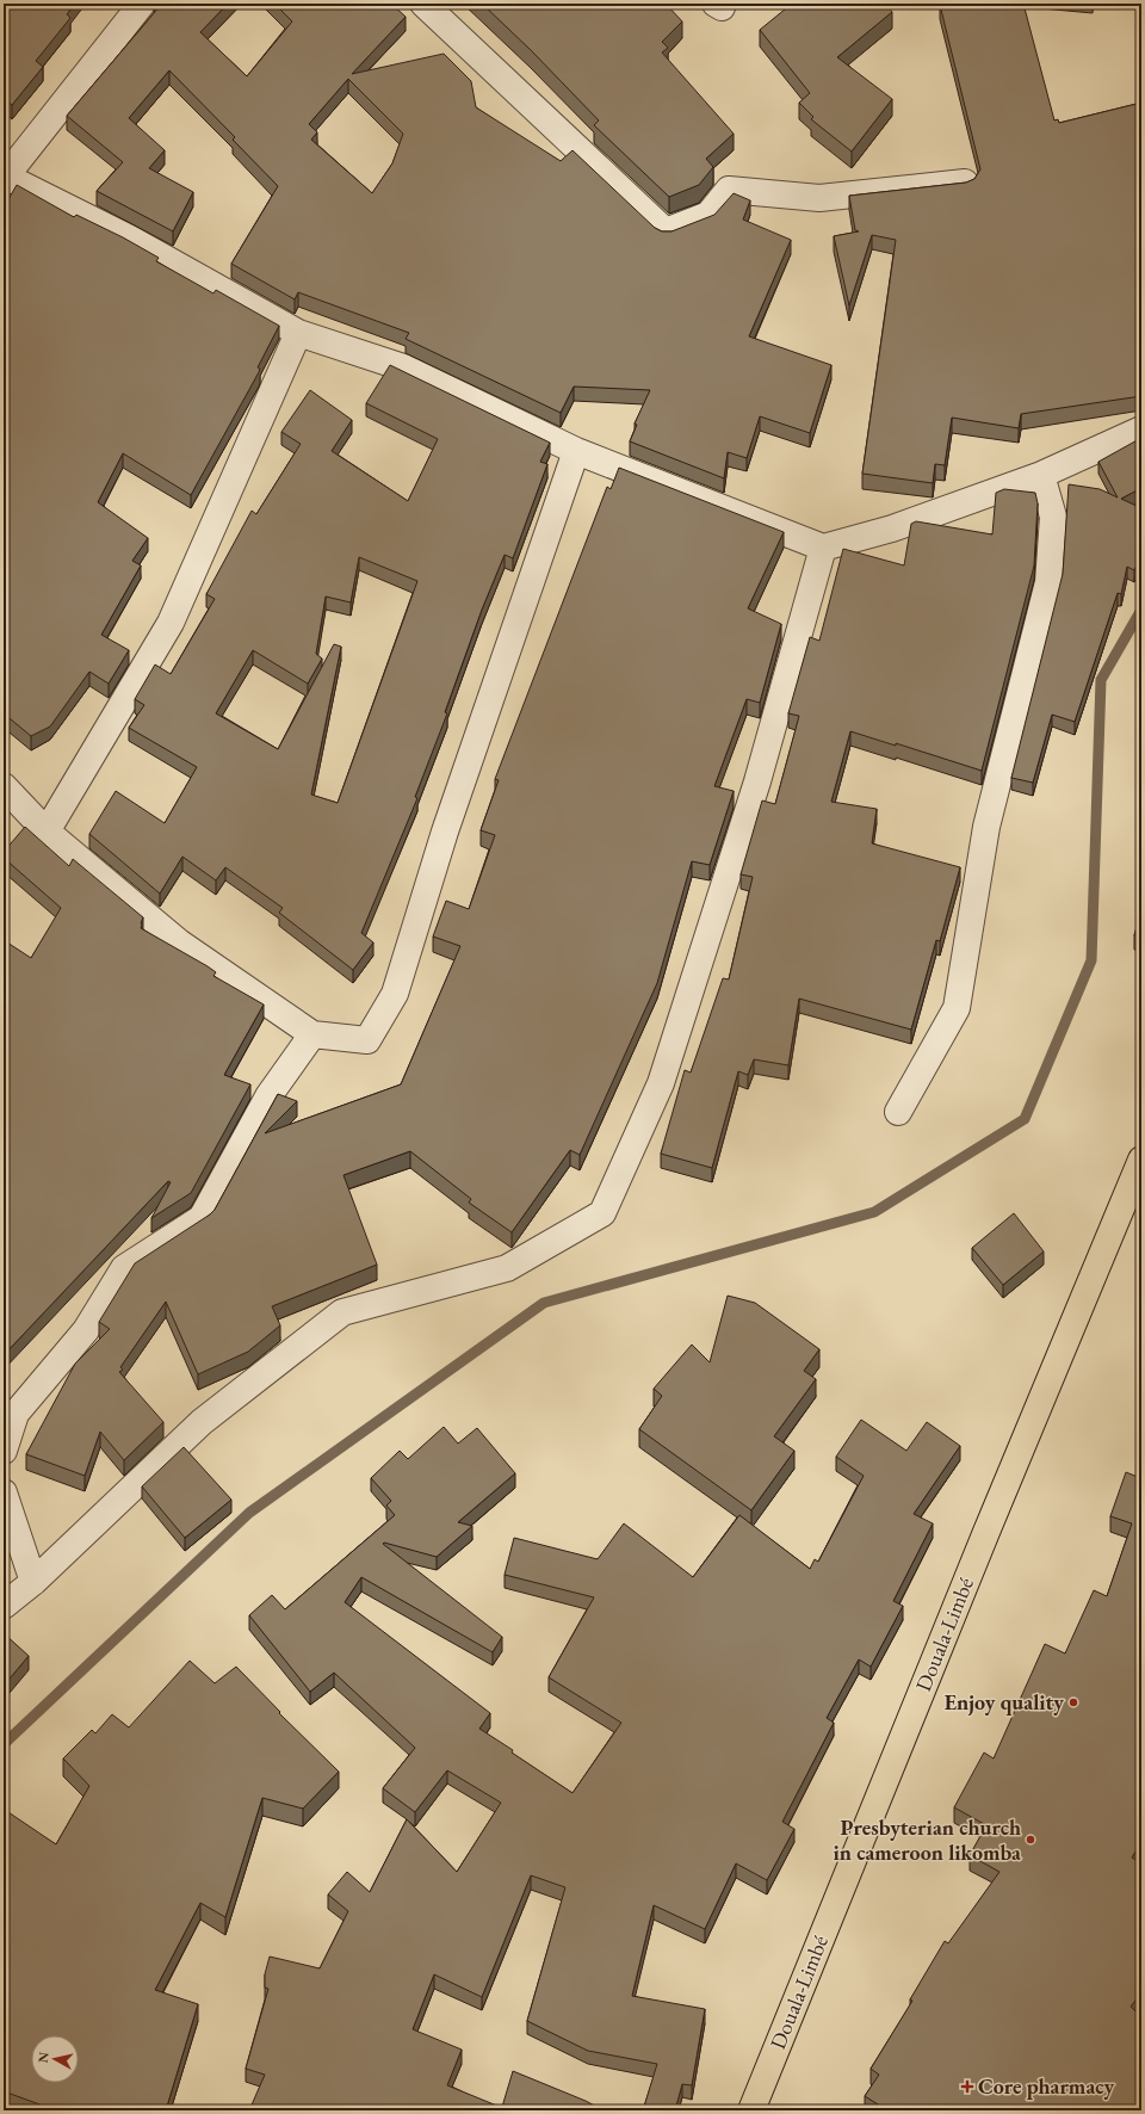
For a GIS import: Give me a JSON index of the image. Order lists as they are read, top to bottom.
{
  "streets": {
    "highway": ["Douala-Limbé"]
  },
  "places": {
    "other": ["Enjoy quality", "Presbyterian church in cameroon likomba"],
    "health": ["Core pharmacy"]
  },
  "north": "left"
}
